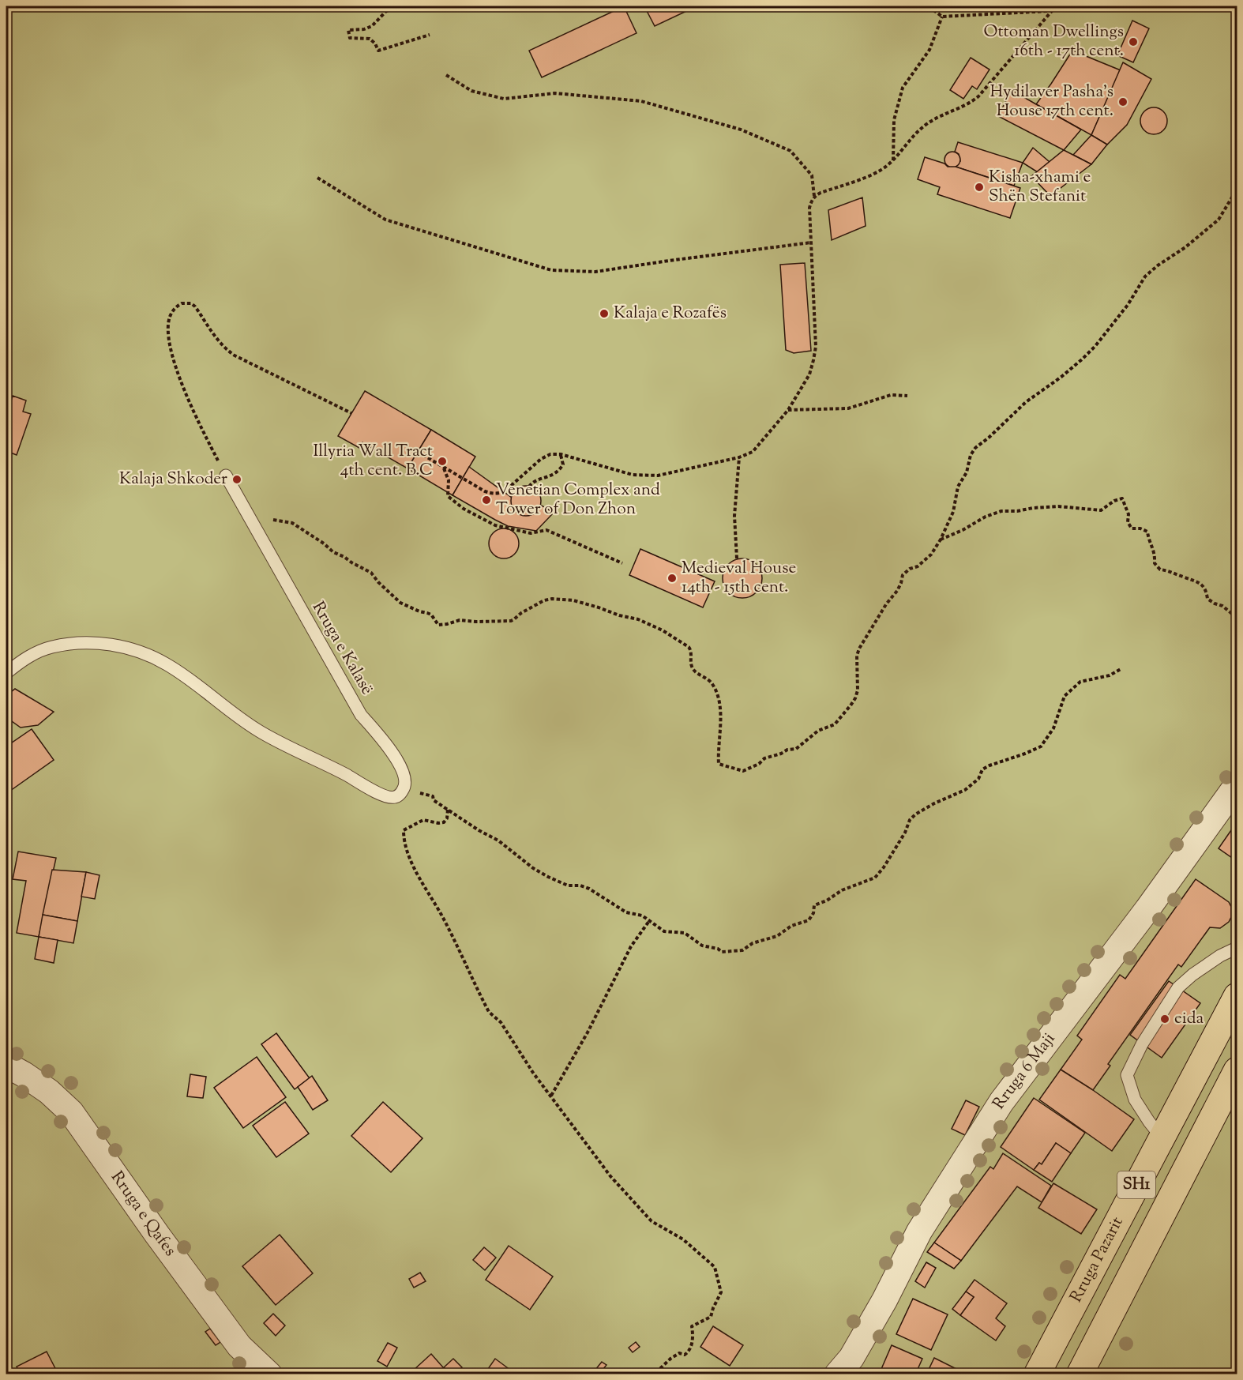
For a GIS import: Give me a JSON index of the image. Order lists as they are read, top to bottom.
{
  "streets": {
    "main road": ["SH1", "Rruga Pazarit"],
    "street": ["Rruga 6 Maji", "Rruga e Qafes"],
    "lane": ["Rruga e Kalasë"]
  },
  "places": [
    "Ottoman Dwellings 16th - 17th cent.",
    "Hydilaver Pasha's House 17th cent.",
    "Kisha-xhami e Shën Stefanit",
    "Kalaja e Rozafës",
    "Illyria Wall Tract 4th cent. B.C",
    "Kalaja Shkoder",
    "Venetian Complex and Tower of Don Zhon",
    "Medieval House 14th - 15th cent.",
    "eida"
  ]
}
